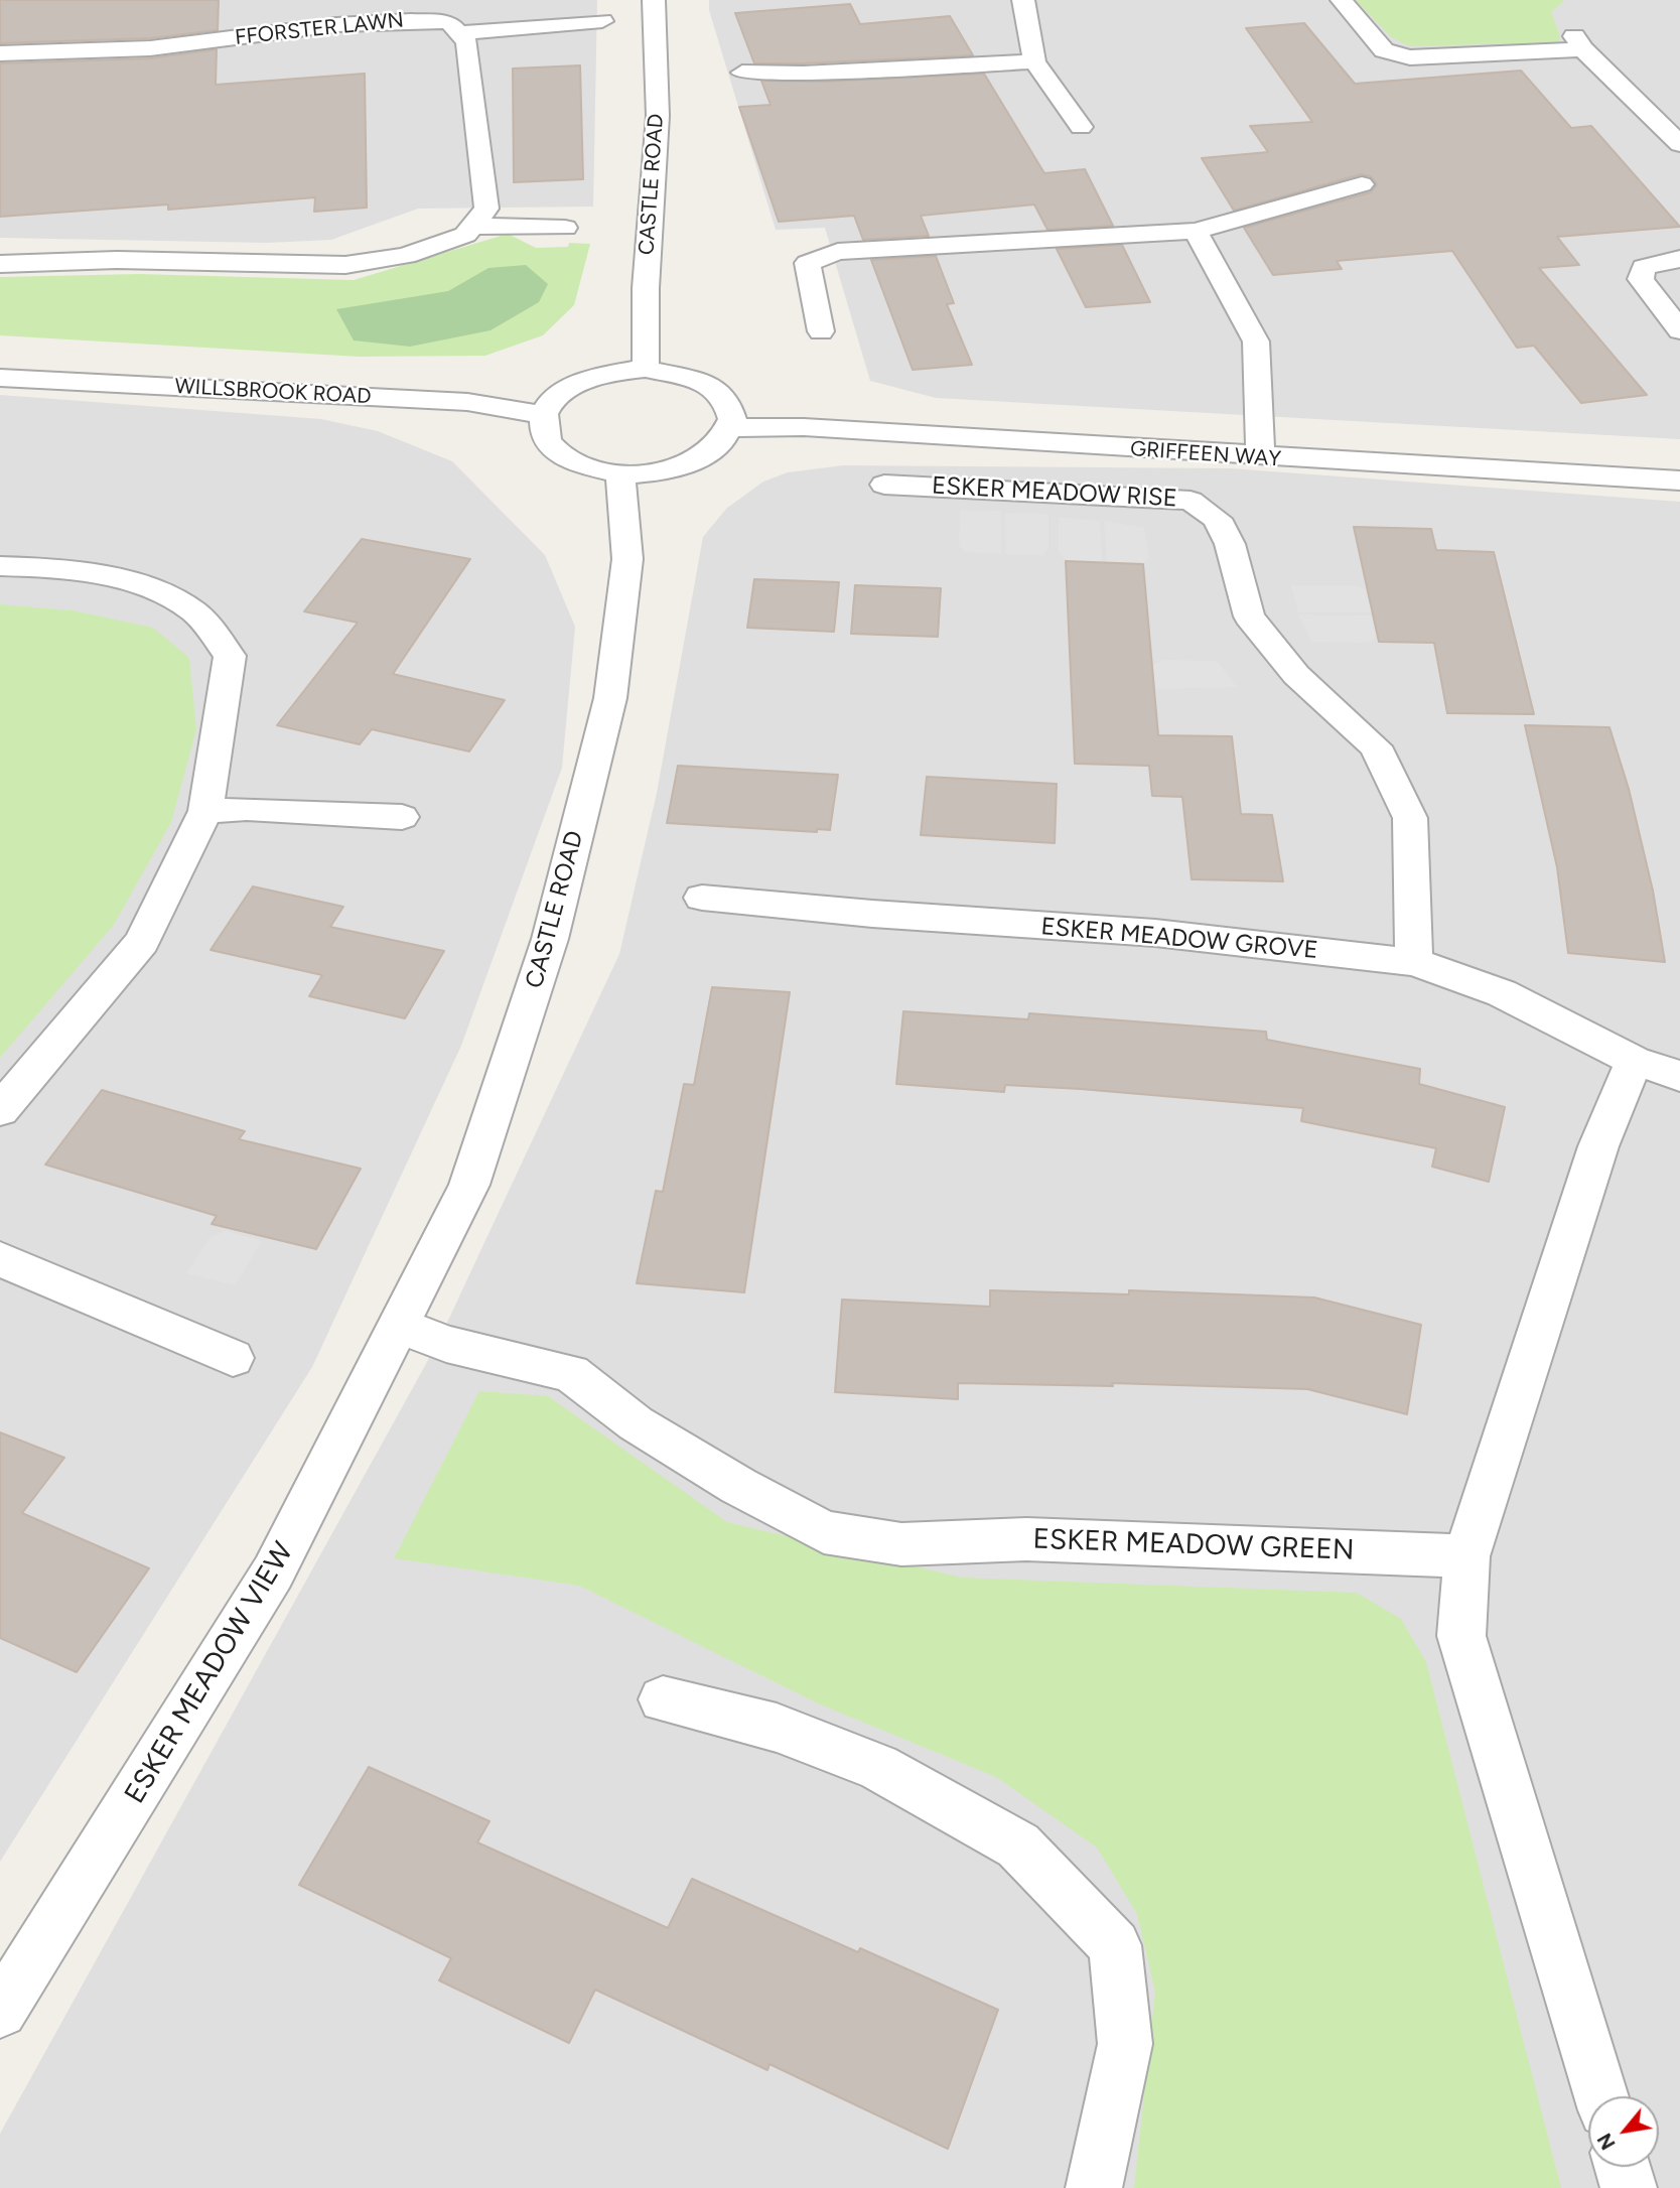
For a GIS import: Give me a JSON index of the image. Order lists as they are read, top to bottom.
{
  "streets": {
    "street": [
      "FFORSTER LAWN",
      "CASTLE ROAD",
      "WILLSBROOK ROAD",
      "GRIFFEEN WAY",
      "ESKER MEADOW RISE",
      "ESKER MEADOW GROVE",
      "ESKER MEADOW GREEN",
      "ESKER MEADOW VIEW"
    ]
  },
  "crossings": [
    ["CASTLE ROAD", "WILLSBROOK ROAD"],
    ["CASTLE ROAD", "GRIFFEEN WAY"],
    ["CASTLE ROAD", "ESKER MEADOW GREEN"],
    ["CASTLE ROAD", "ESKER MEADOW VIEW"],
    ["WILLSBROOK ROAD", "GRIFFEEN WAY"],
    ["ESKER MEADOW RISE", "ESKER MEADOW GROVE"],
    ["ESKER MEADOW GREEN", "ESKER MEADOW VIEW"]
  ],
  "north": "bottom left"
}
